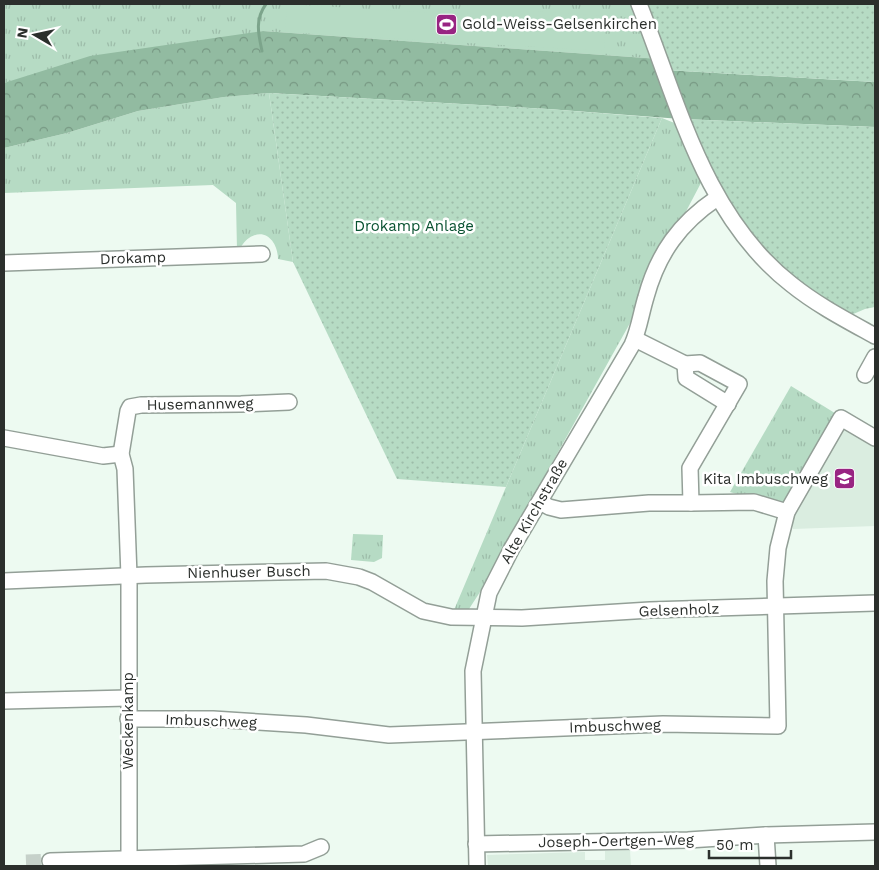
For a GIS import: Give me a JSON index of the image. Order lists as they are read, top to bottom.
{
  "streets": {
    "street": [
      "Drokamp",
      "Husemannweg",
      "Alte Kirchstraße",
      "Nienhuser Busch",
      "Gelsenholz",
      "Weckenkamp",
      "Imbuschweg",
      "Joseph-Oertgen-Weg"
    ]
  },
  "crossings": [
    ["Husemannweg", "Nienhuser Busch"],
    ["Husemannweg", "Weckenkamp"],
    ["Alte Kirchstraße", "Nienhuser Busch"],
    ["Alte Kirchstraße", "Gelsenholz"],
    ["Alte Kirchstraße", "Imbuschweg"],
    ["Alte Kirchstraße", "Joseph-Oertgen-Weg"],
    ["Nienhuser Busch", "Gelsenholz"],
    ["Nienhuser Busch", "Weckenkamp"],
    ["Gelsenholz", "Imbuschweg"],
    ["Weckenkamp", "Imbuschweg"]
  ],
  "parks": ["Drokamp Anlage"],
  "places": {
    "sports": ["Gold-Weiss-Gelsenkirchen"],
    "school or university": ["Kita Imbuschweg"]
  },
  "scale_bar": "50 m",
  "north": "left"
}
